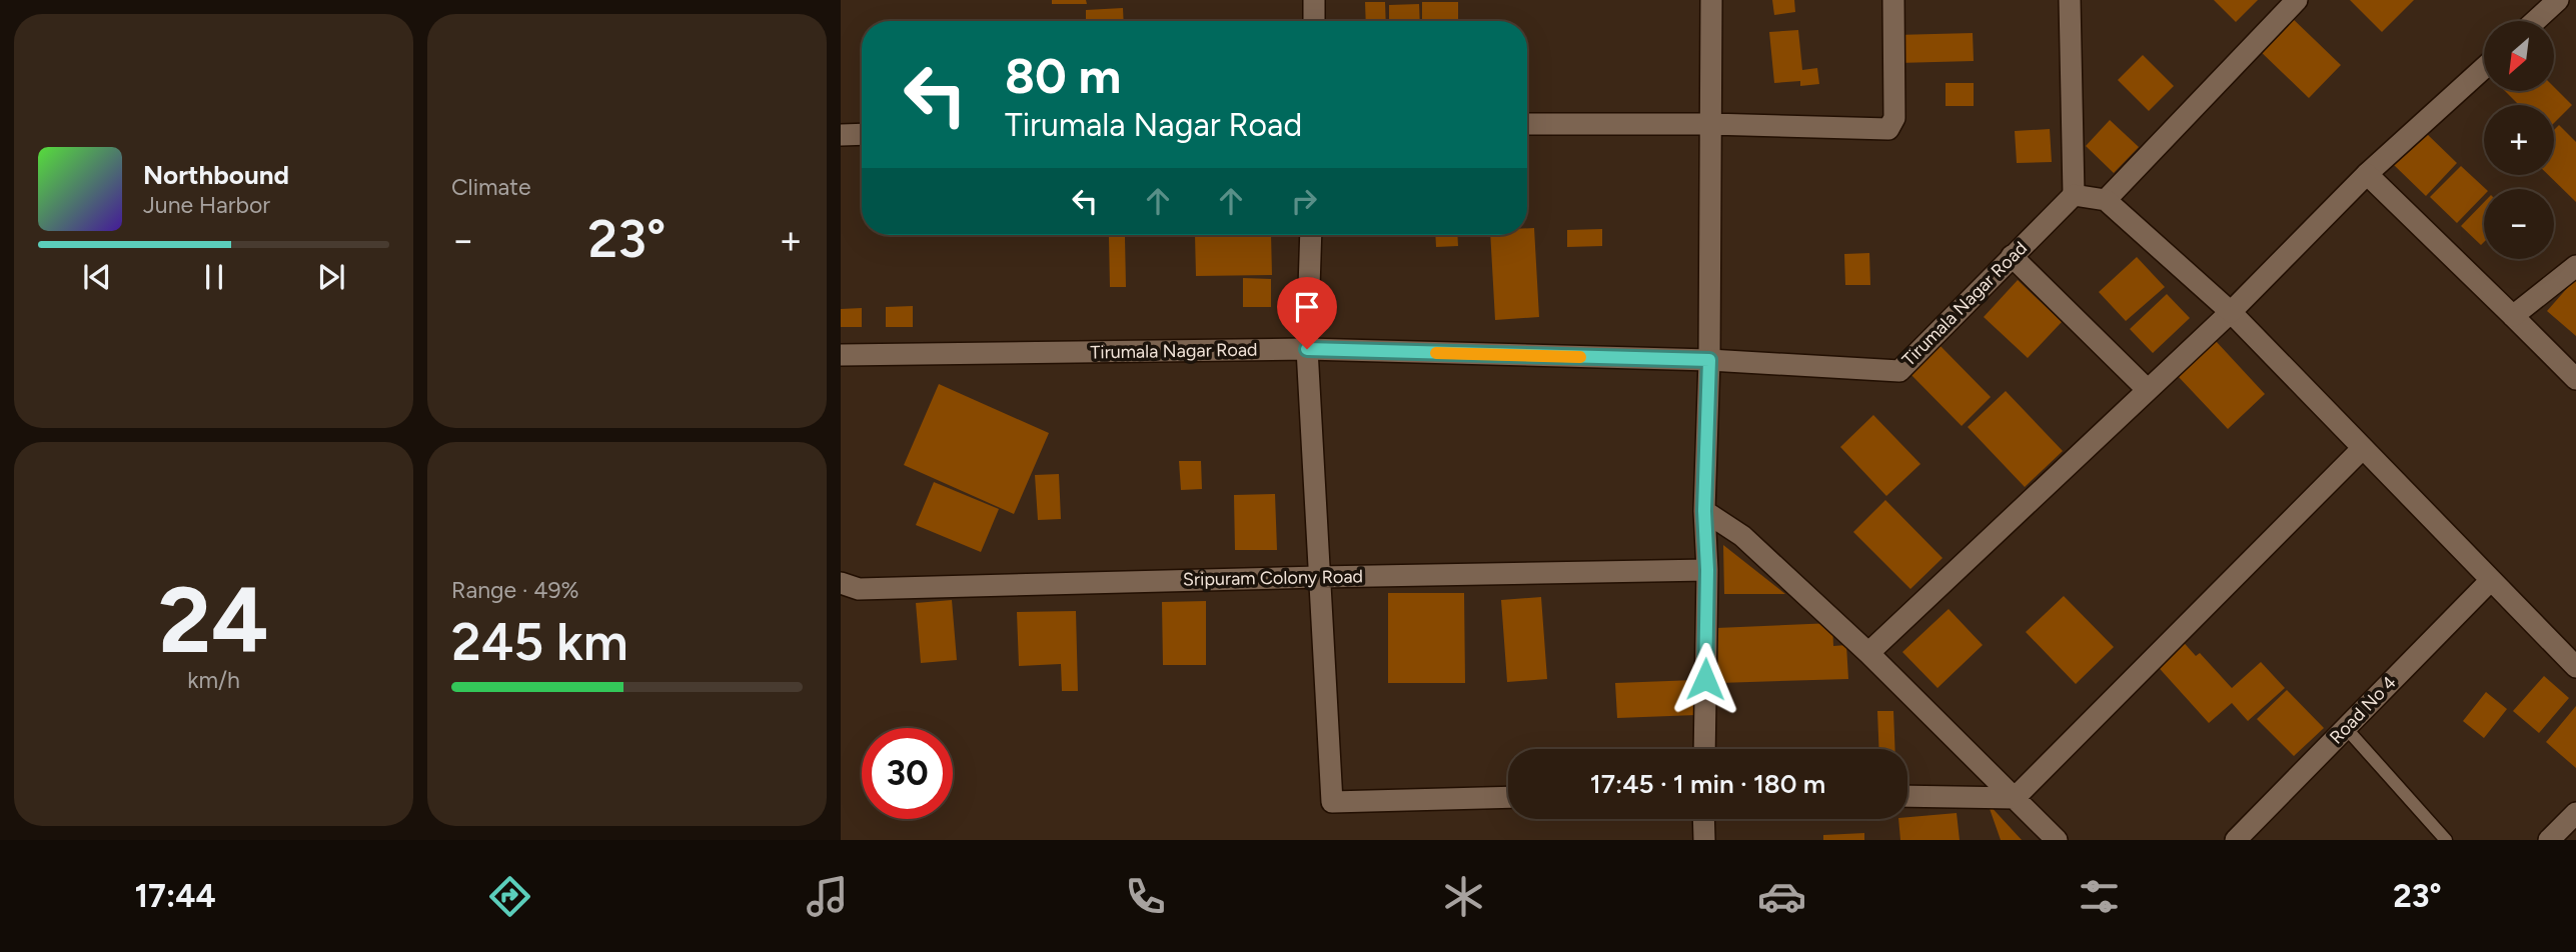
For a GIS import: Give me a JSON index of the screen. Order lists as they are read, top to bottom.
{
  "streets": {
    "street": ["Tirumala Nagar Road", "Sripuram Colony Road", "Road No 4"]
  },
  "north": "bottom left",
  "page": {
    "tile": [
      "Climate",
      ["24", "km/h"],
      ["Range · 49%", "245 km"]
    ],
    "map_buttons": ["+", "−"],
    "turn": ["80 m", "Tirumala Nagar Road"],
    "song": ["Northbound", "June Harbor"],
    "heat": ["−", "23°", "+"],
    "limit": "30",
    "trip": "17:45 · 1 min · 180 m",
    "tabs": ["17:44", "23°"]
  }
}
